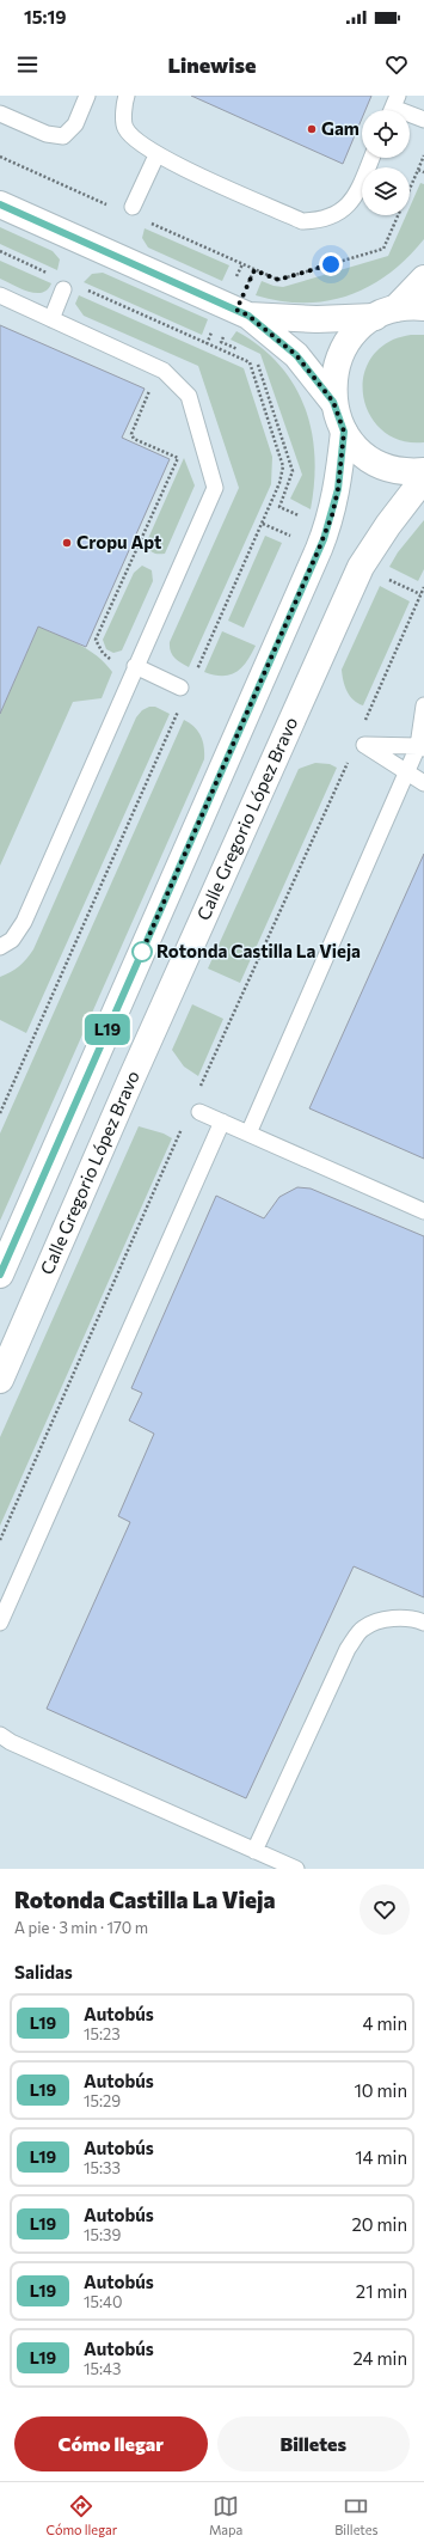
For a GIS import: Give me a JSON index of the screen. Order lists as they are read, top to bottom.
{
  "streets": {
    "main road": ["Calle Gregorio López Bravo"]
  },
  "places": ["Gam", "Cropu Apt", "Rotonda Castilla La Vieja"],
  "lines": ["bus line L19"],
  "page": {
    "status": "15:19",
    "header": "Linewise",
    "on_map": "L19",
    "heading": [
      ["Rotonda Castilla La Vieja", "A pie · 3 min · 170 m"],
      "Salidas"
    ],
    "list": [
      {
        "mark": "L19",
        "name": "Autobús",
        "note": "15:23",
        "value": "4 min"
      },
      {
        "mark": "L19",
        "name": "Autobús",
        "note": "15:29",
        "value": "10 min"
      },
      {
        "mark": "L19",
        "name": "Autobús",
        "note": "15:33",
        "value": "14 min"
      },
      {
        "mark": "L19",
        "name": "Autobús",
        "note": "15:39",
        "value": "20 min"
      },
      {
        "mark": "L19",
        "name": "Autobús",
        "note": "15:40",
        "value": "21 min"
      },
      {
        "mark": "L19",
        "name": "Autobús",
        "note": "15:43",
        "value": "24 min"
      }
    ],
    "buttons": ["Cómo llegar", "Billetes"],
    "tabs": ["Cómo llegar", "Mapa", "Billetes"]
  }
}
